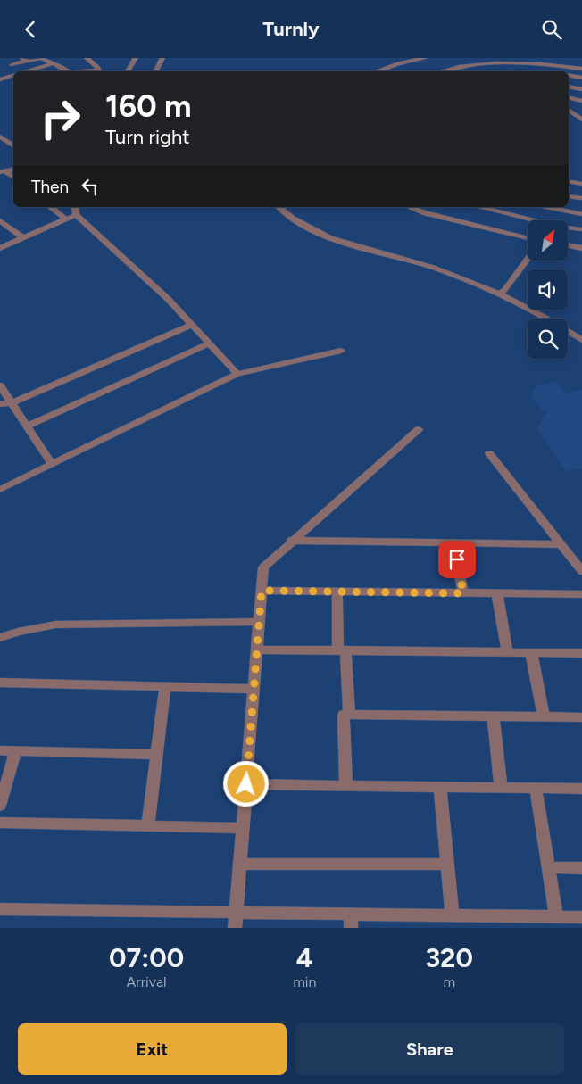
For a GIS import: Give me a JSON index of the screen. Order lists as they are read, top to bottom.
{
  "north": "top right",
  "page": {
    "header": "Turnly",
    "turn": ["160 m", "Turn right"],
    "then": "Then",
    "eta": [
      "07:00",
      "Arrival",
      "4",
      "min",
      "320",
      "m"
    ],
    "buttons": ["Exit", "Share"]
  }
}
